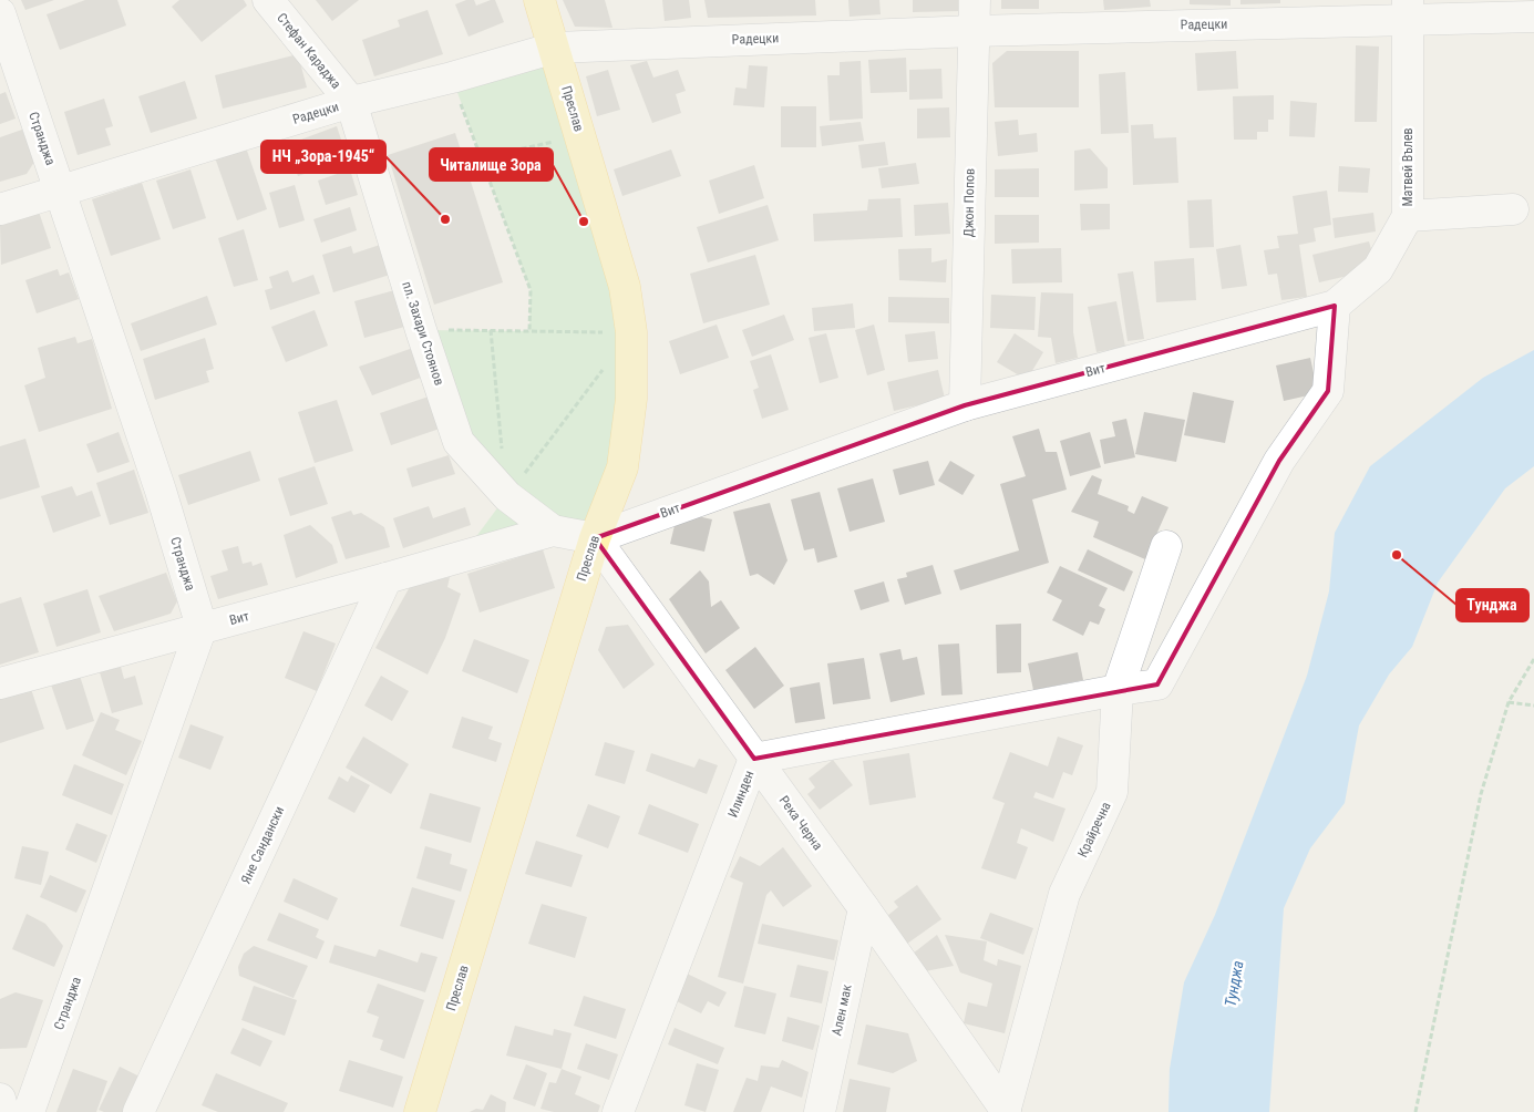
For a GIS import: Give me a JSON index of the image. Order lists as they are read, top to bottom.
{
  "streets": {
    "main road": ["Преслав"],
    "street": [
      "Радецки",
      "Стефан Караджа",
      "Странджа",
      "Матвей Вълев",
      "Джон Попов",
      "пл. Захари Стоянов",
      "Вит",
      "Илинден",
      "Река Черна",
      "Крайречна",
      "Яне Сандански",
      "Ален мак"
    ]
  },
  "crossings": [
    ["Радецки", "Стефан Караджа"],
    ["Радецки", "Преслав"],
    ["Радецки", "Странджа"],
    ["Радецки", "Матвей Вълев"],
    ["Радецки", "Джон Попов"],
    ["Радецки", "пл. Захари Стоянов"],
    ["Стефан Караджа", "пл. Захари Стоянов"],
    ["Преслав", "Вит"],
    ["Преслав", "Река Черна"],
    ["Странджа", "Вит"],
    ["Матвей Вълев", "Вит"],
    ["Матвей Вълев", "Илинден"],
    ["Джон Попов", "Вит"],
    ["пл. Захари Стоянов", "Вит"],
    ["Вит", "Илинден"],
    ["Вит", "Река Черна"],
    ["Вит", "Яне Сандански"],
    ["Илинден", "Река Черна"],
    ["Илинден", "Крайречна"],
    ["Река Черна", "Крайречна"],
    ["Река Черна", "Ален мак"]
  ],
  "water": ["Тунджа"],
  "places": ["НЧ „Зора-1945“", "Читалище Зора", "Тунджа"]
}
